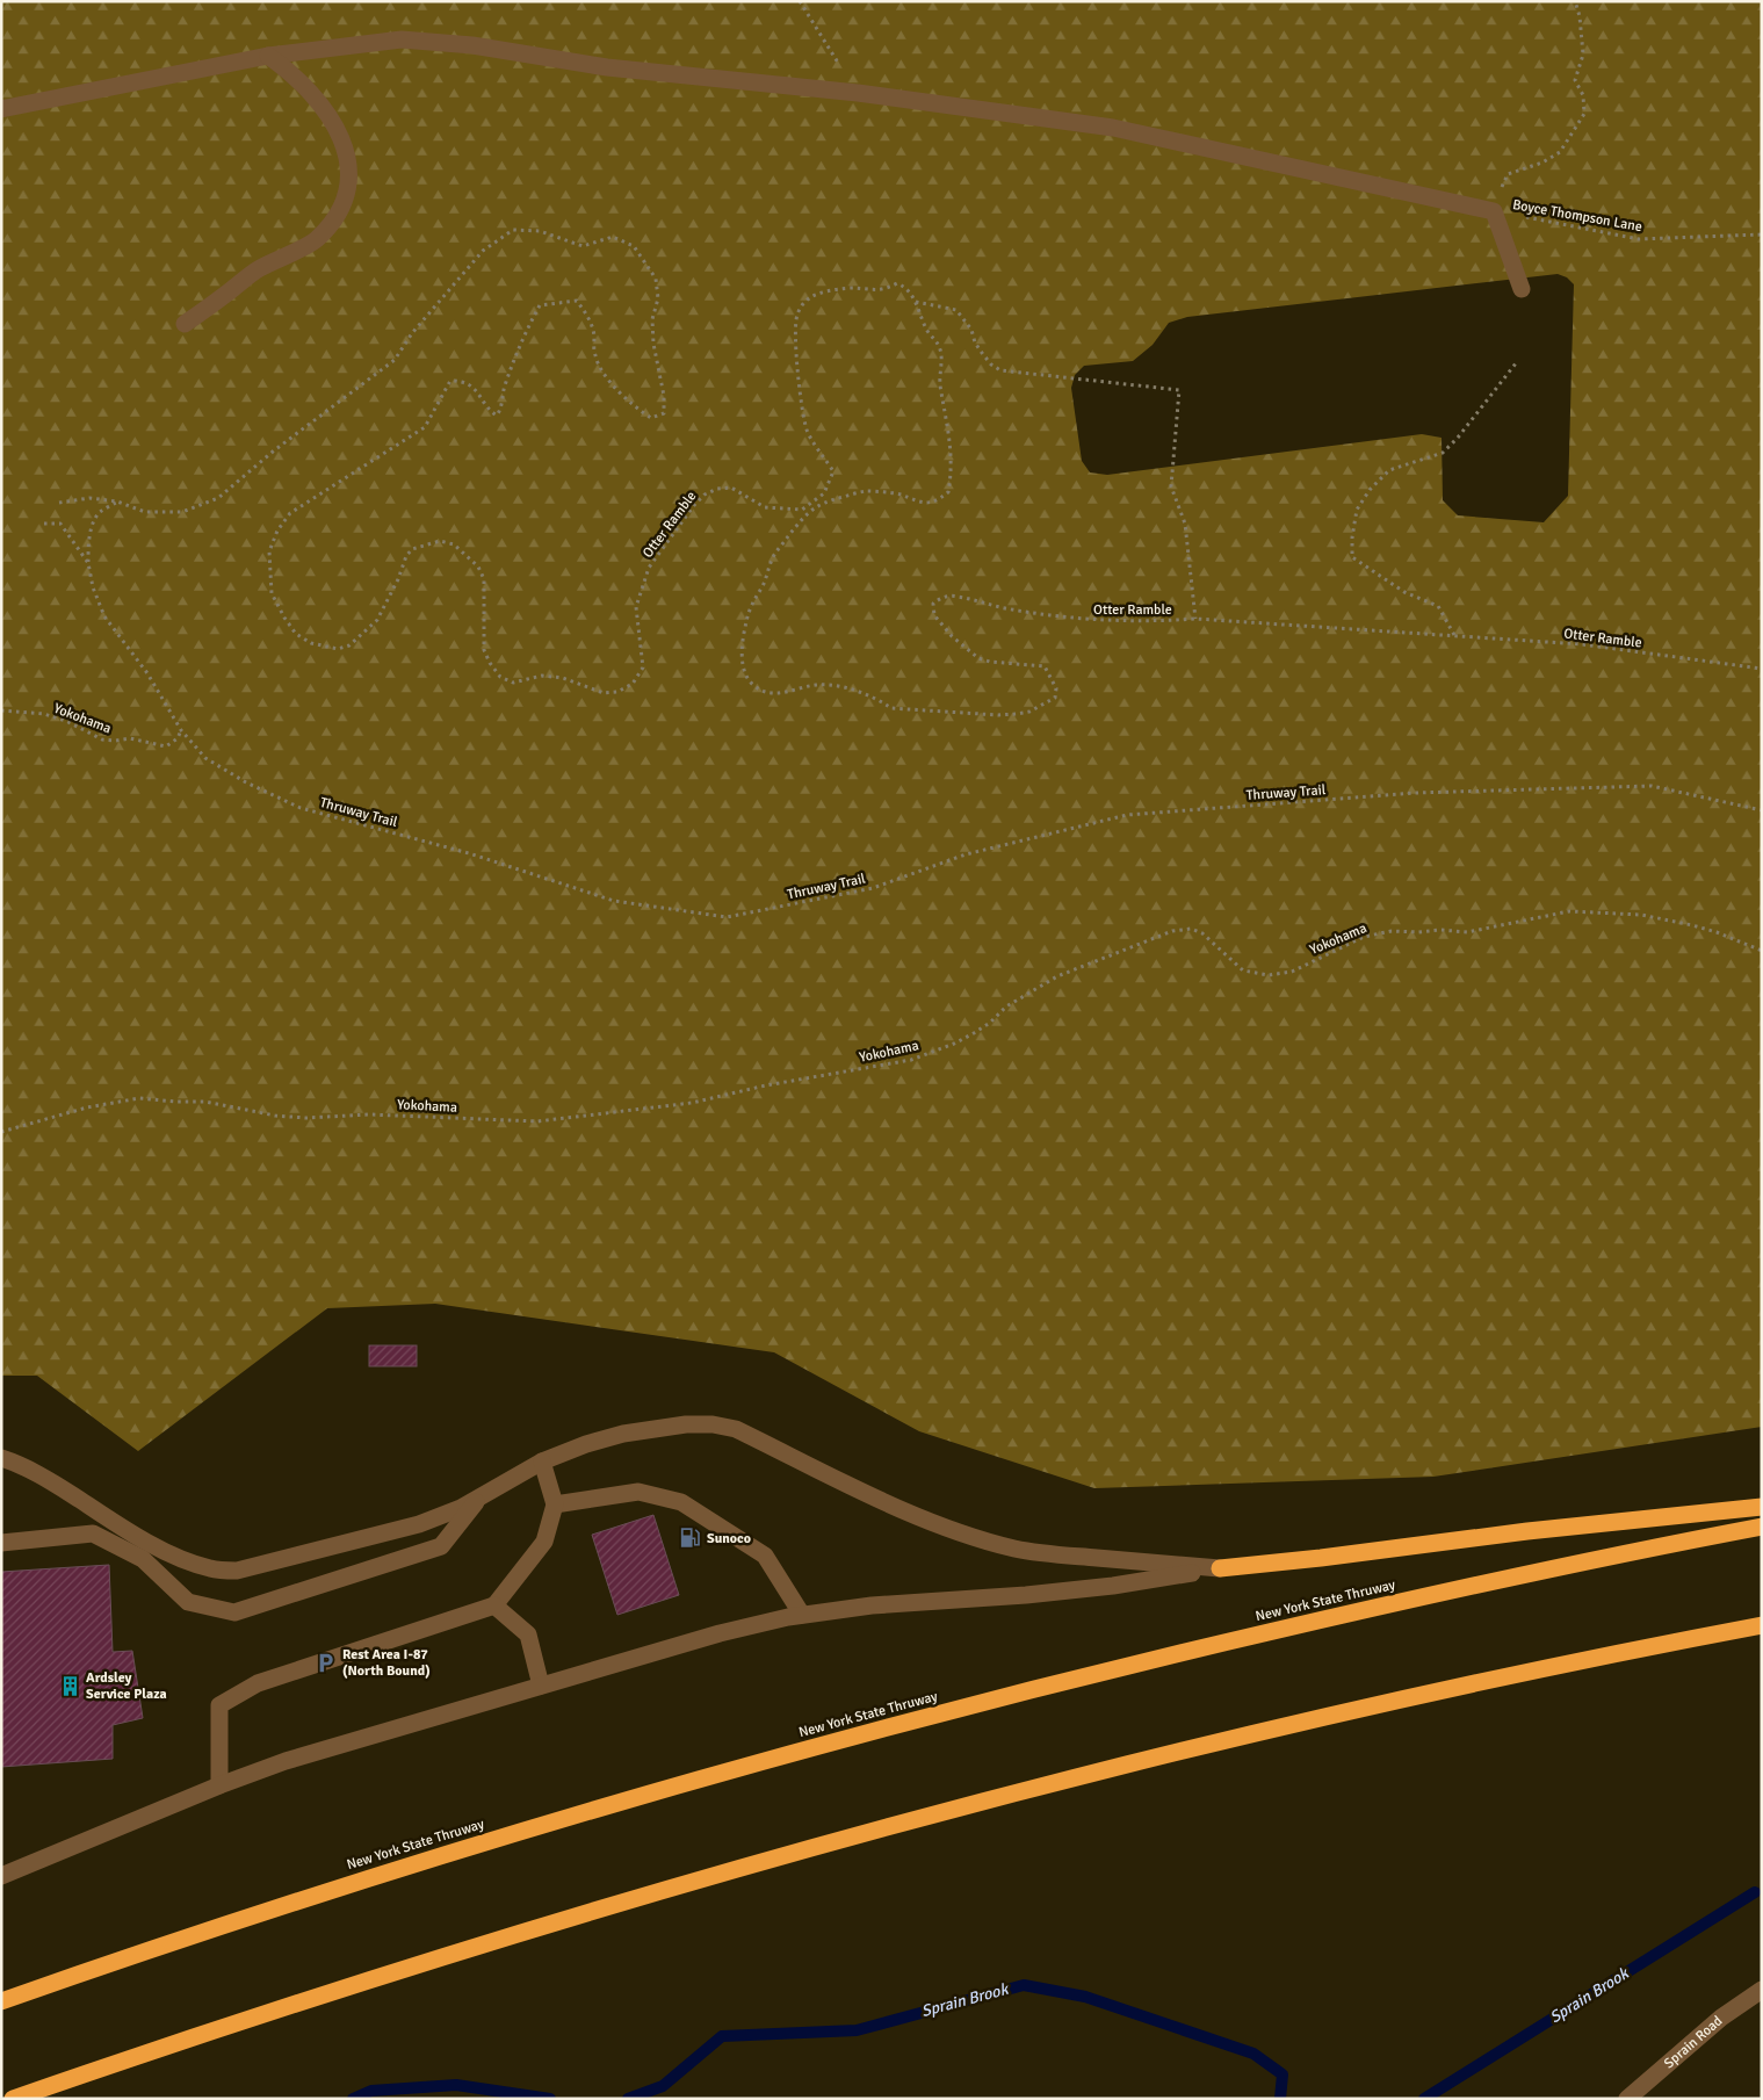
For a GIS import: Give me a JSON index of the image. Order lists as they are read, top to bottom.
{
  "streets": {
    "highway": ["New York State Thruway"],
    "street": ["Sprain Road"],
    "path": [
      "Boyce Thompson Lane",
      "Otter Ramble",
      "Yokohama",
      "Thruway Trail"
    ]
  },
  "crossings": [
    ["Yokohama", "Thruway Trail"]
  ],
  "water": ["Sprain Brook"],
  "places": {
    "fuel station": ["Sunoco"],
    "parking": ["Rest Area I-87 (North Bound)"],
    "building": ["Ardsley Service Plaza"]
  }
}
